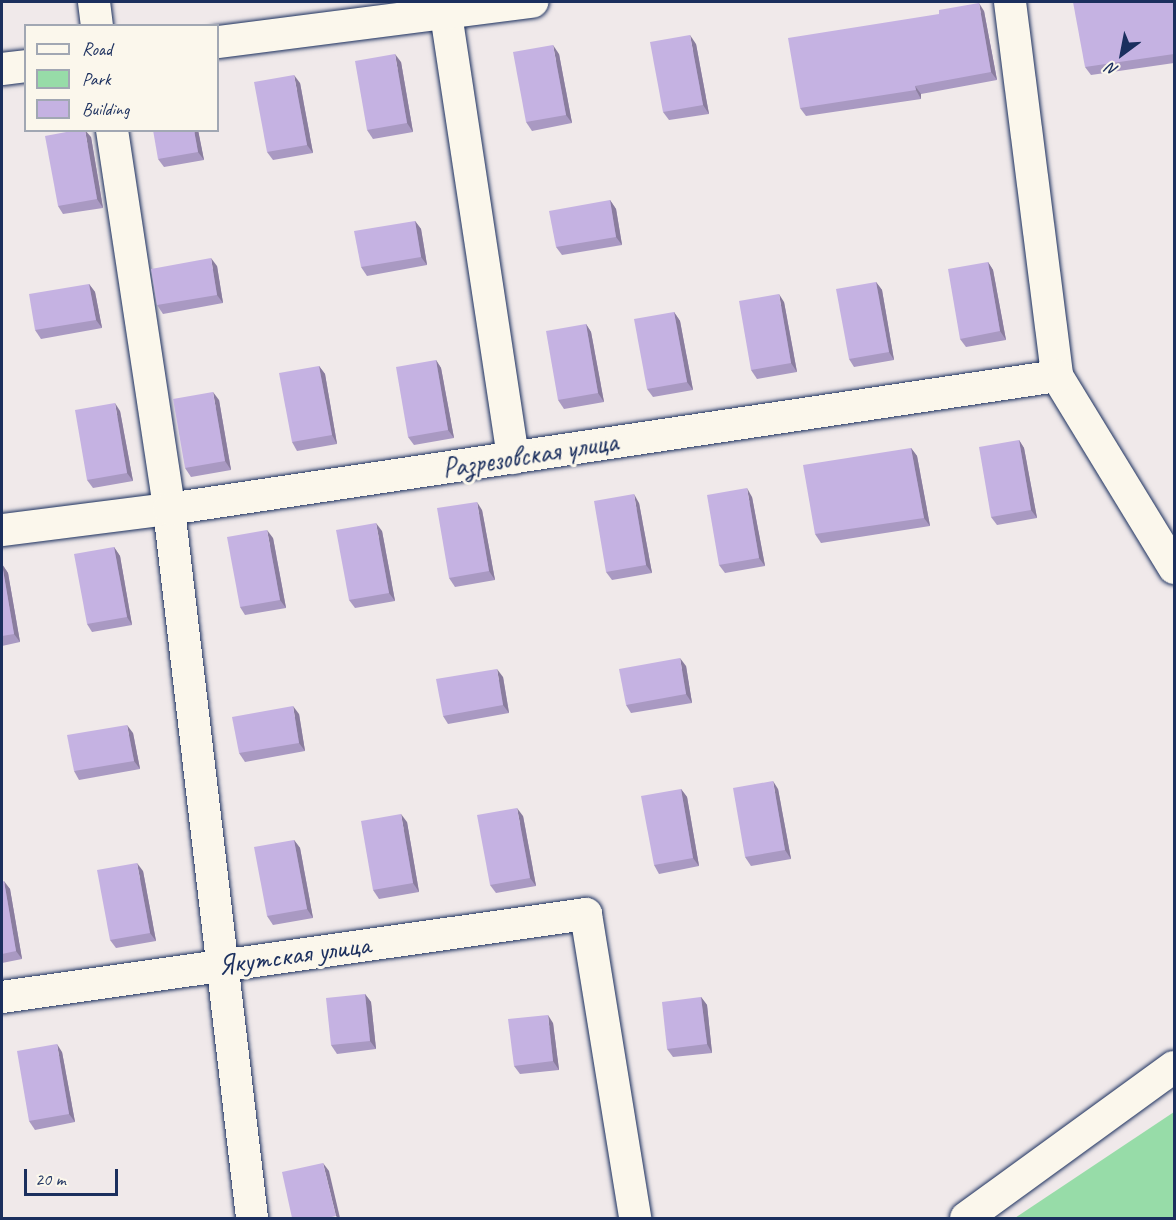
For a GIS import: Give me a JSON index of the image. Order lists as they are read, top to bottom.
{
  "streets": {
    "street": ["Разрезовская улица", "Якутская улица"]
  },
  "legend": ["Road", "Park", "Building"],
  "scale_bar": "20 m",
  "north": "bottom left"
}
